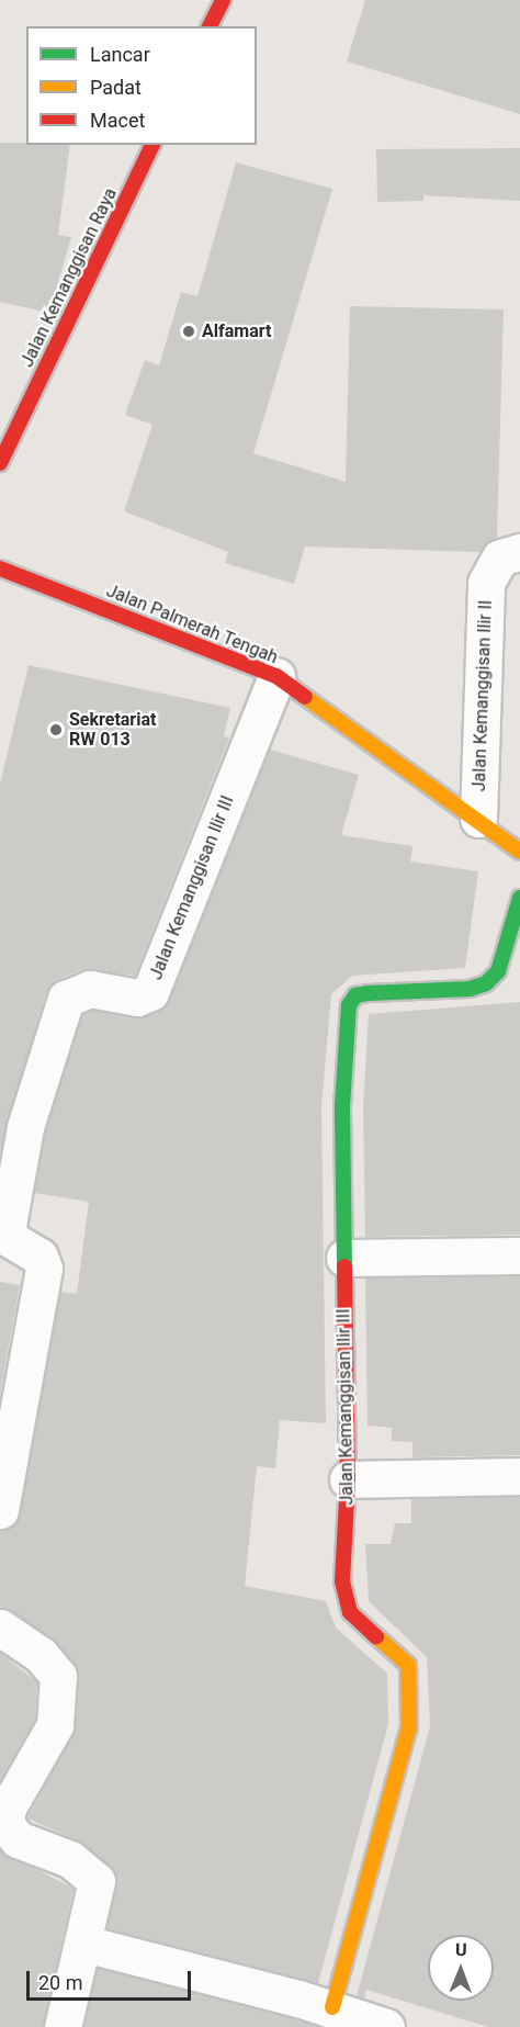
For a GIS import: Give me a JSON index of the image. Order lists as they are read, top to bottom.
{
  "streets": {
    "street": [
      "Jalan Kemanggisan Raya",
      "Jalan Palmerah Tengah",
      "Jalan Kemanggisan Ilir II",
      "Jalan Kemanggisan Ilir III"
    ]
  },
  "crossings": [
    ["Jalan Palmerah Tengah", "Jalan Kemanggisan Ilir II"],
    ["Jalan Palmerah Tengah", "Jalan Kemanggisan Ilir III"]
  ],
  "places": ["Alfamart", "Sekretariat RW 013"],
  "legend": ["Lancar", "Padat", "Macet"],
  "scale_bar": "20 m",
  "north": "top"
}
